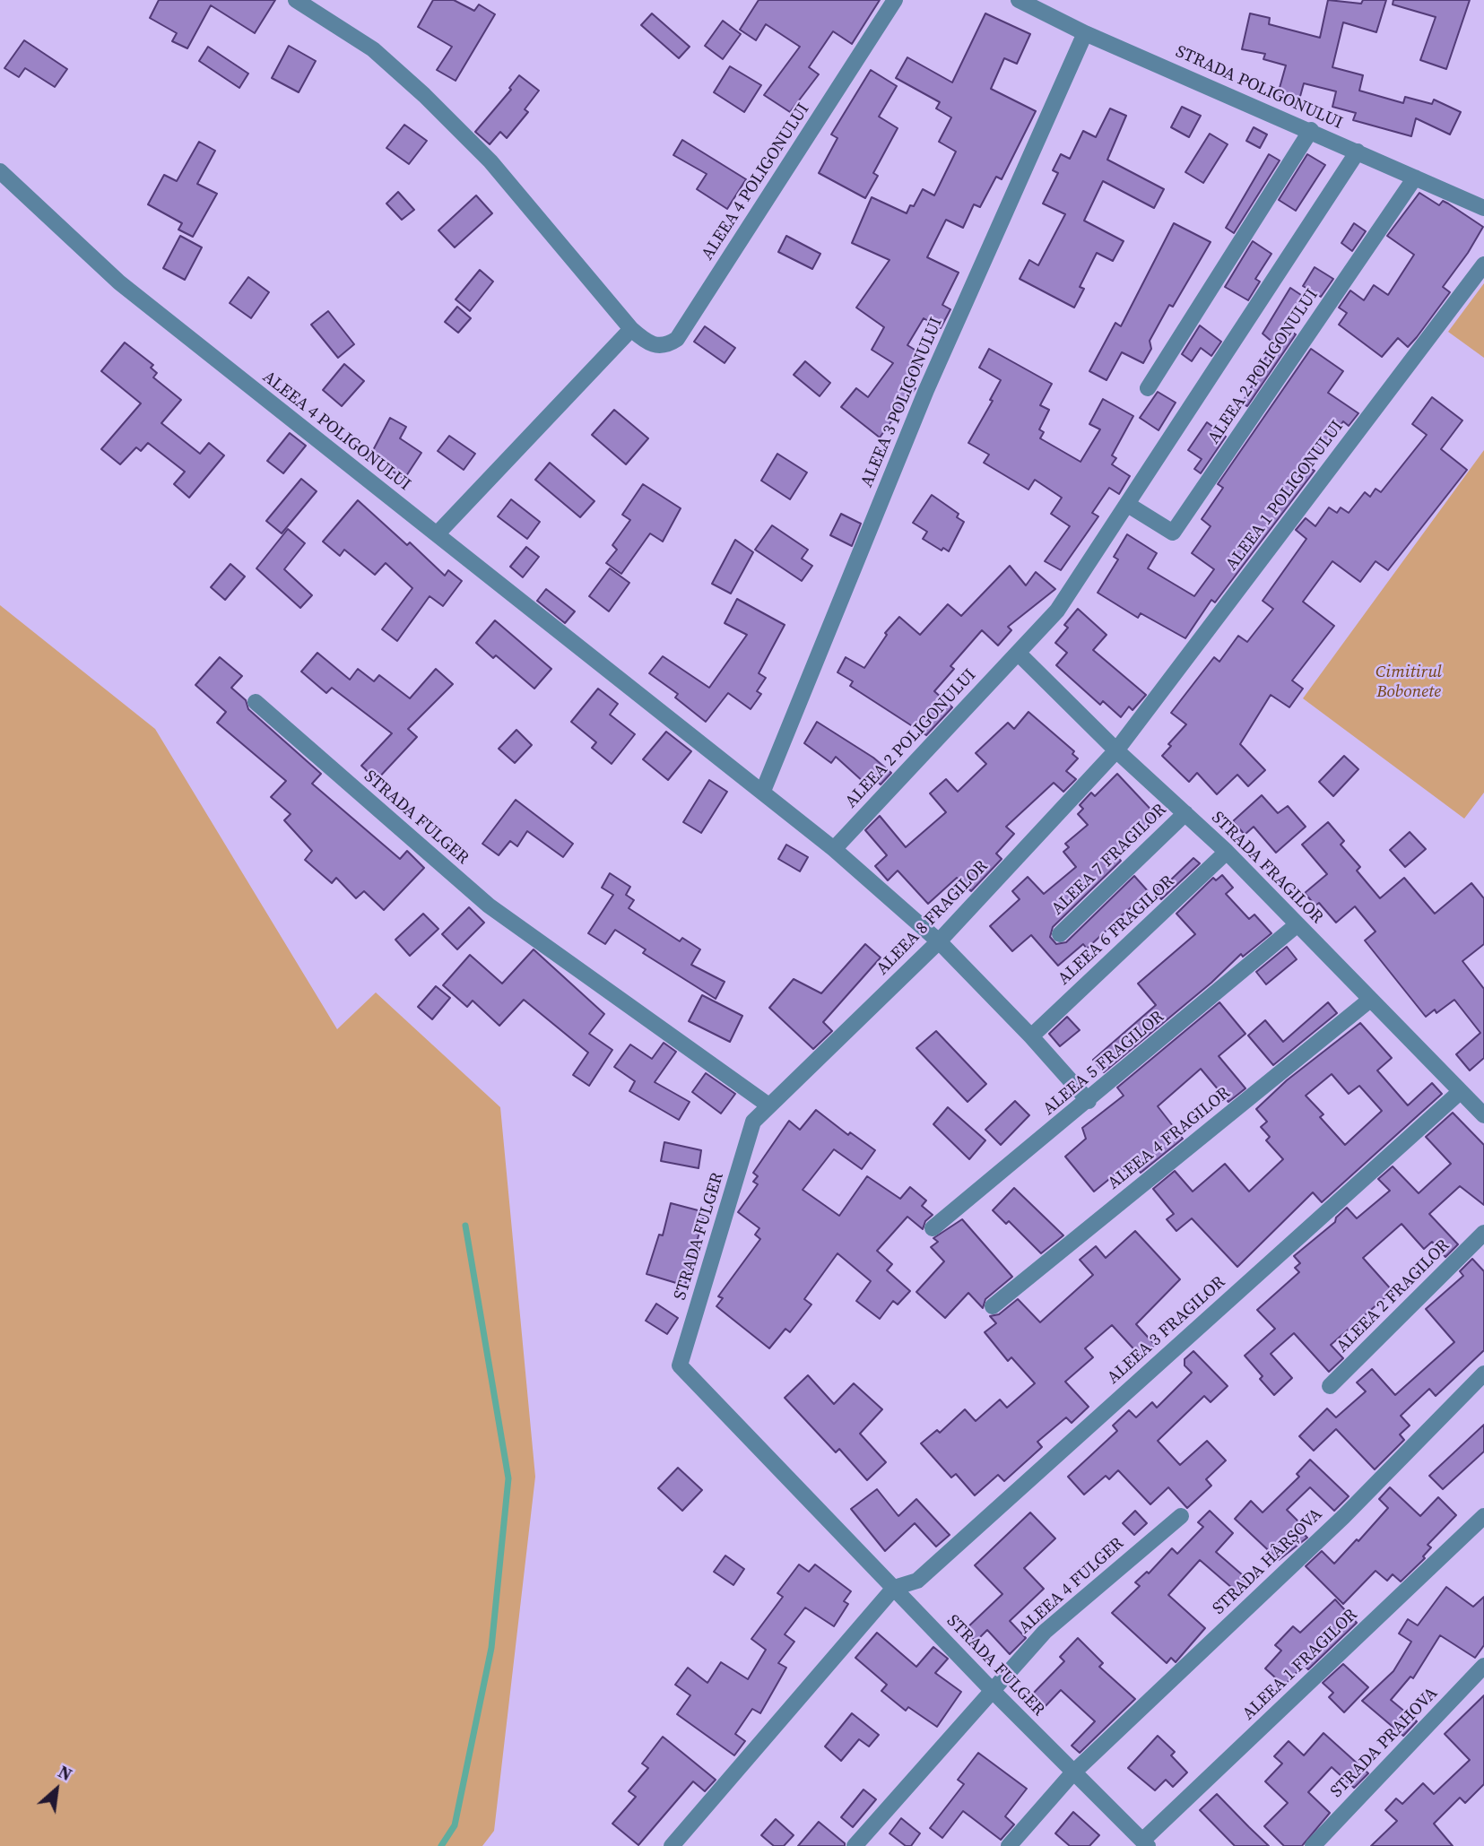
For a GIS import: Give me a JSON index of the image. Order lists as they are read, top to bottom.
{
  "streets": {
    "street": [
      "STRADA POLIGONULUI",
      "ALEEA 4 POLIGONULUI",
      "ALEEA 2 POLIGONULUI",
      "ALEEA 3 POLIGONULUI",
      "ALEEA 1 POLIGONULUI",
      "STRADA FULGER",
      "ALEEA 7 FRAGILOR",
      "STRADA FRAGILOR",
      "ALEEA 8 FRAGILOR",
      "ALEEA 6 FRAGILOR",
      "ALEEA 5 FRAGILOR",
      "ALEEA 4 FRAGILOR",
      "ALEEA 2 FRAGILOR",
      "ALEEA 3 FRAGILOR",
      "STRADA HÂRȘOVA",
      "ALEEA 4 FULGER",
      "ALEEA 1 FRAGILOR",
      "STRADA PRAHOVA"
    ]
  },
  "crossings": [
    ["STRADA POLIGONULUI", "ALEEA 2 POLIGONULUI"],
    ["STRADA POLIGONULUI", "ALEEA 3 POLIGONULUI"],
    ["ALEEA 4 POLIGONULUI", "ALEEA 2 POLIGONULUI"],
    ["ALEEA 4 POLIGONULUI", "ALEEA 3 POLIGONULUI"],
    ["ALEEA 4 POLIGONULUI", "ALEEA 8 FRAGILOR"],
    ["ALEEA 4 POLIGONULUI", "ALEEA 6 FRAGILOR"],
    ["ALEEA 4 POLIGONULUI", "ALEEA 5 FRAGILOR"],
    ["ALEEA 2 POLIGONULUI", "STRADA FRAGILOR"],
    ["ALEEA 1 POLIGONULUI", "STRADA FRAGILOR"],
    ["ALEEA 1 POLIGONULUI", "ALEEA 8 FRAGILOR"],
    ["STRADA FULGER", "ALEEA 8 FRAGILOR"],
    ["STRADA FULGER", "ALEEA 3 FRAGILOR"],
    ["STRADA FULGER", "STRADA HÂRȘOVA"],
    ["STRADA FULGER", "ALEEA 4 FULGER"],
    ["STRADA FULGER", "ALEEA 1 FRAGILOR"],
    ["ALEEA 7 FRAGILOR", "STRADA FRAGILOR"],
    ["STRADA FRAGILOR", "ALEEA 8 FRAGILOR"],
    ["STRADA FRAGILOR", "ALEEA 6 FRAGILOR"],
    ["STRADA FRAGILOR", "ALEEA 5 FRAGILOR"],
    ["STRADA FRAGILOR", "ALEEA 4 FRAGILOR"],
    ["STRADA FRAGILOR", "ALEEA 3 FRAGILOR"]
  ],
  "parks": ["Cimitirul Bobonete"],
  "north": "top right"
}
